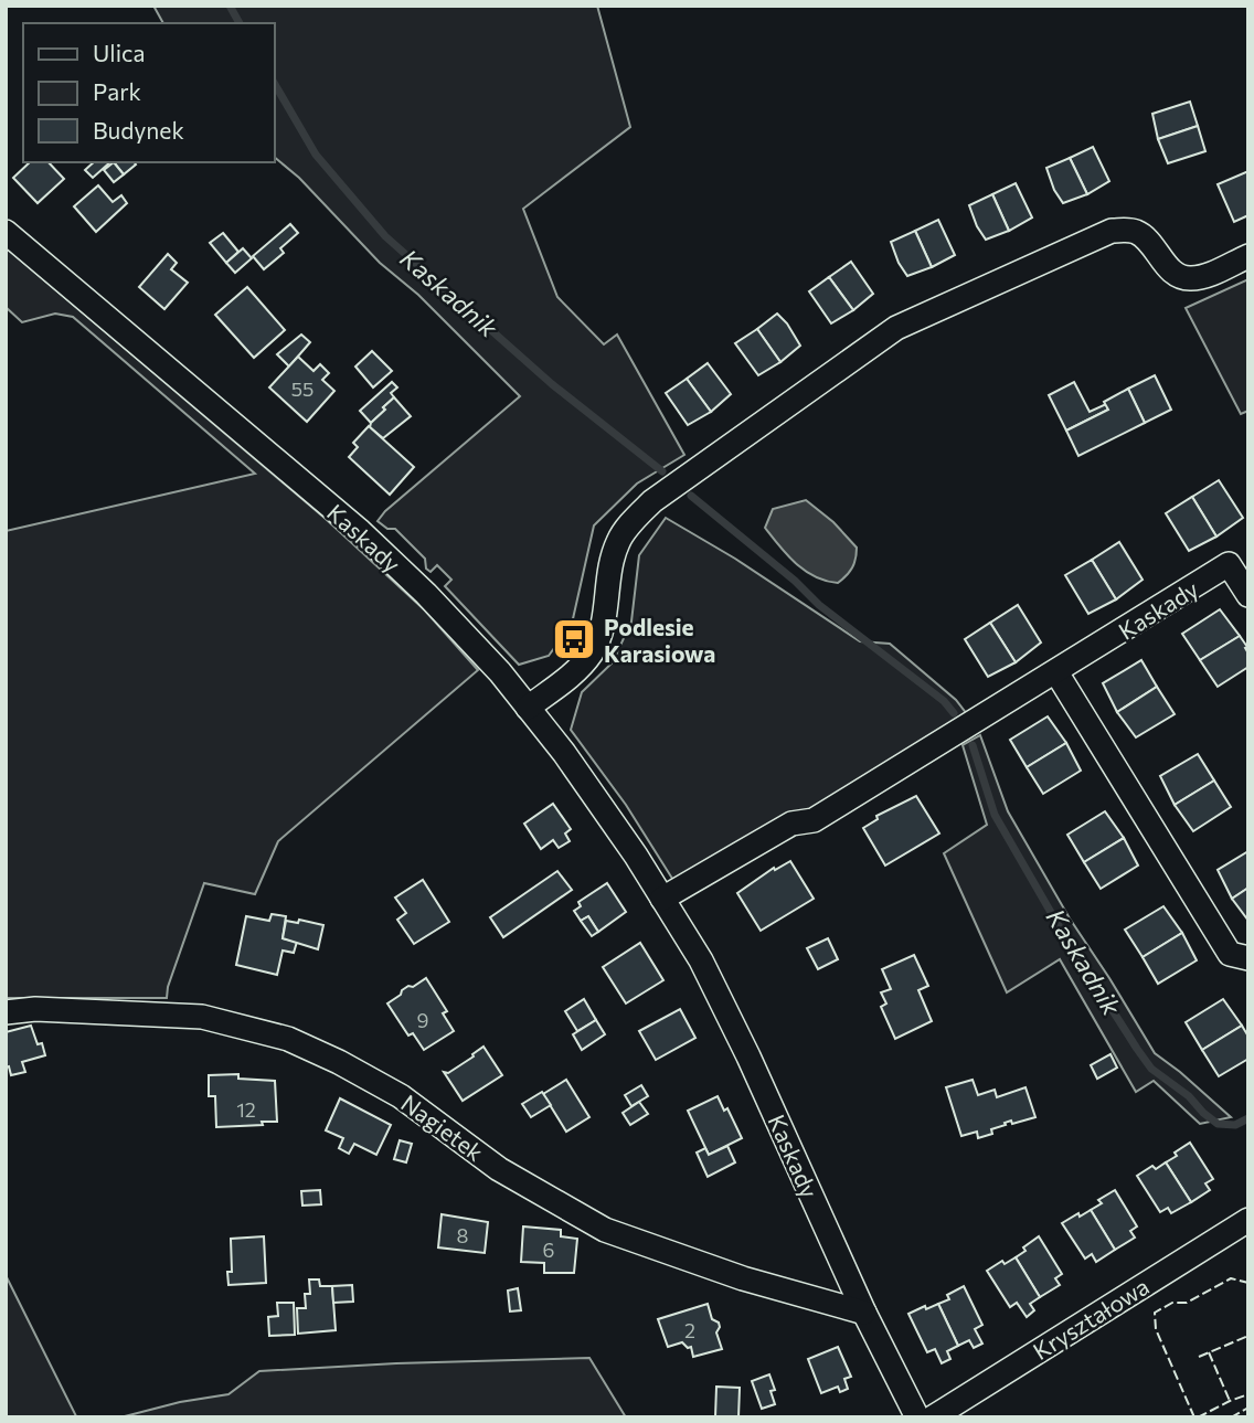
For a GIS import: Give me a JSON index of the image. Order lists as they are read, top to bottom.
{
  "streets": {
    "street": ["Kaskady", "Nagietek", "Kryształowa"]
  },
  "crossings": [
    ["Kaskady", "Nagietek"]
  ],
  "water": ["Kaskadnik"],
  "places": {
    "bus stop": ["Podlesie Karasiowa"]
  },
  "house_numbers": [
    "55",
    "9",
    "12",
    "8",
    "6",
    "2"
  ],
  "legend": ["Ulica", "Park", "Budynek"]
}
